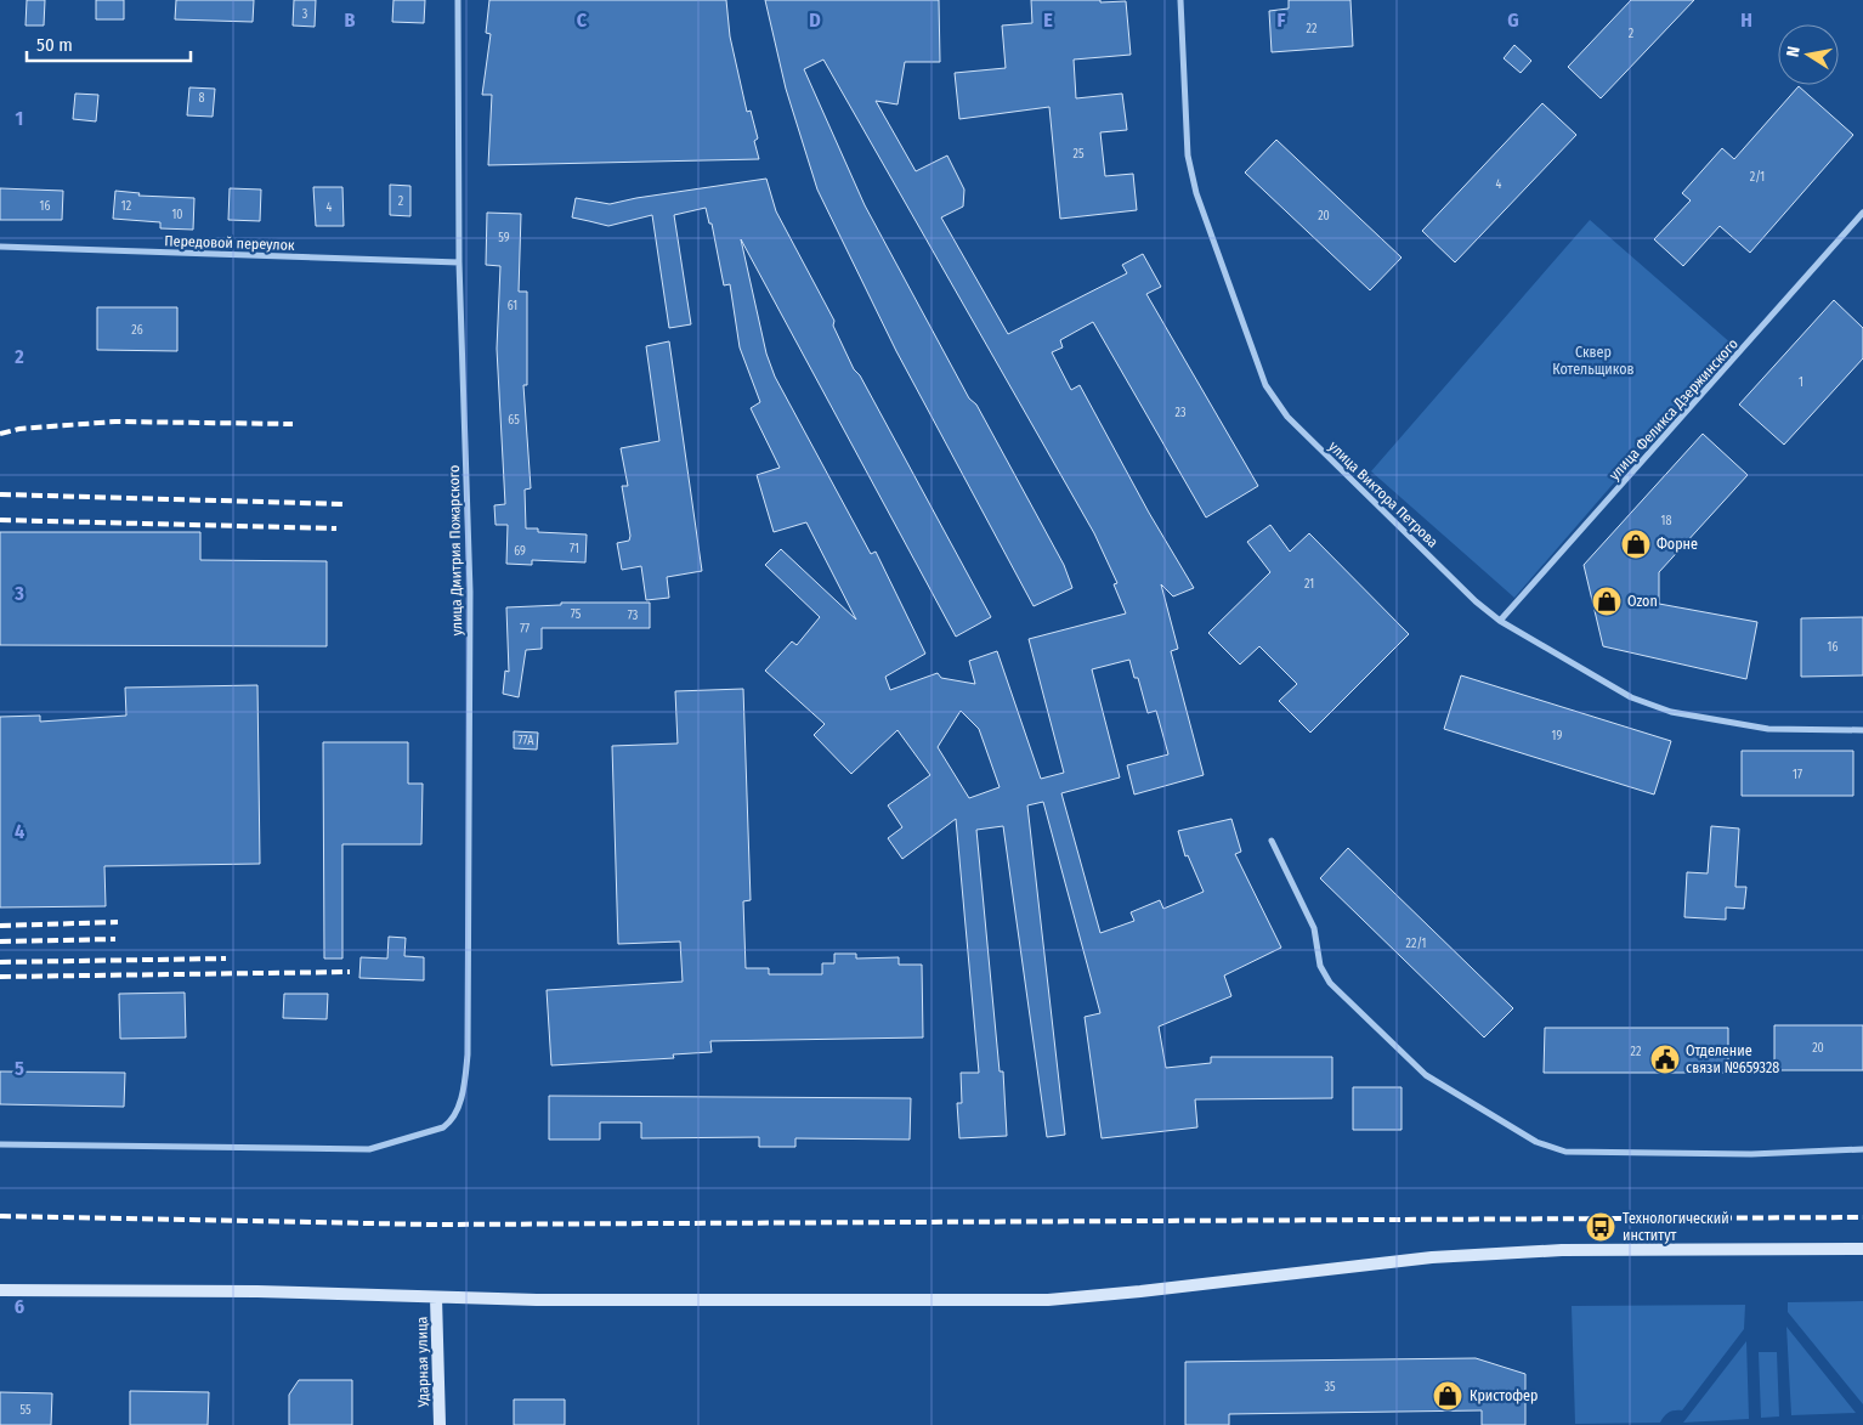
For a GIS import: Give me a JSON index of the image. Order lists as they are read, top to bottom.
{
  "streets": {
    "main road": ["Ударная улица"],
    "street": [
      "Передовой переулок",
      "улица Феликса Дзержинского",
      "улица Виктора Петрова",
      "улица Дмитрия Пожарского"
    ]
  },
  "crossings": [
    ["Передовой переулок", "улица Дмитрия Пожарского"],
    ["улица Феликса Дзержинского", "улица Виктора Петрова"]
  ],
  "parks": ["Сквер Котельщиков"],
  "places": {
    "shop": ["Форне", "Ozon", "Кристофер"],
    "public building": ["Отделение связи №659328"],
    "bus stop": ["Технологический институт"]
  },
  "house_numbers": [
    "3",
    "22",
    "2",
    "8",
    "25",
    "2/1",
    "4",
    "2",
    "16",
    "12",
    "4",
    "10",
    "20",
    "59",
    "61",
    "26",
    "1",
    "23",
    "65",
    "18",
    "71",
    "69",
    "21",
    "75",
    "73",
    "77",
    "16",
    "19",
    "77А",
    "17",
    "22/1",
    "20",
    "22",
    "35",
    "55"
  ],
  "scale_bar": "50 m",
  "north": "left",
  "grid": {
    "columns": [
      "B",
      "C",
      "D",
      "E",
      "F",
      "G",
      "H"
    ],
    "rows": [
      "1",
      "2",
      "3",
      "4",
      "5",
      "6"
    ]
  }
}
